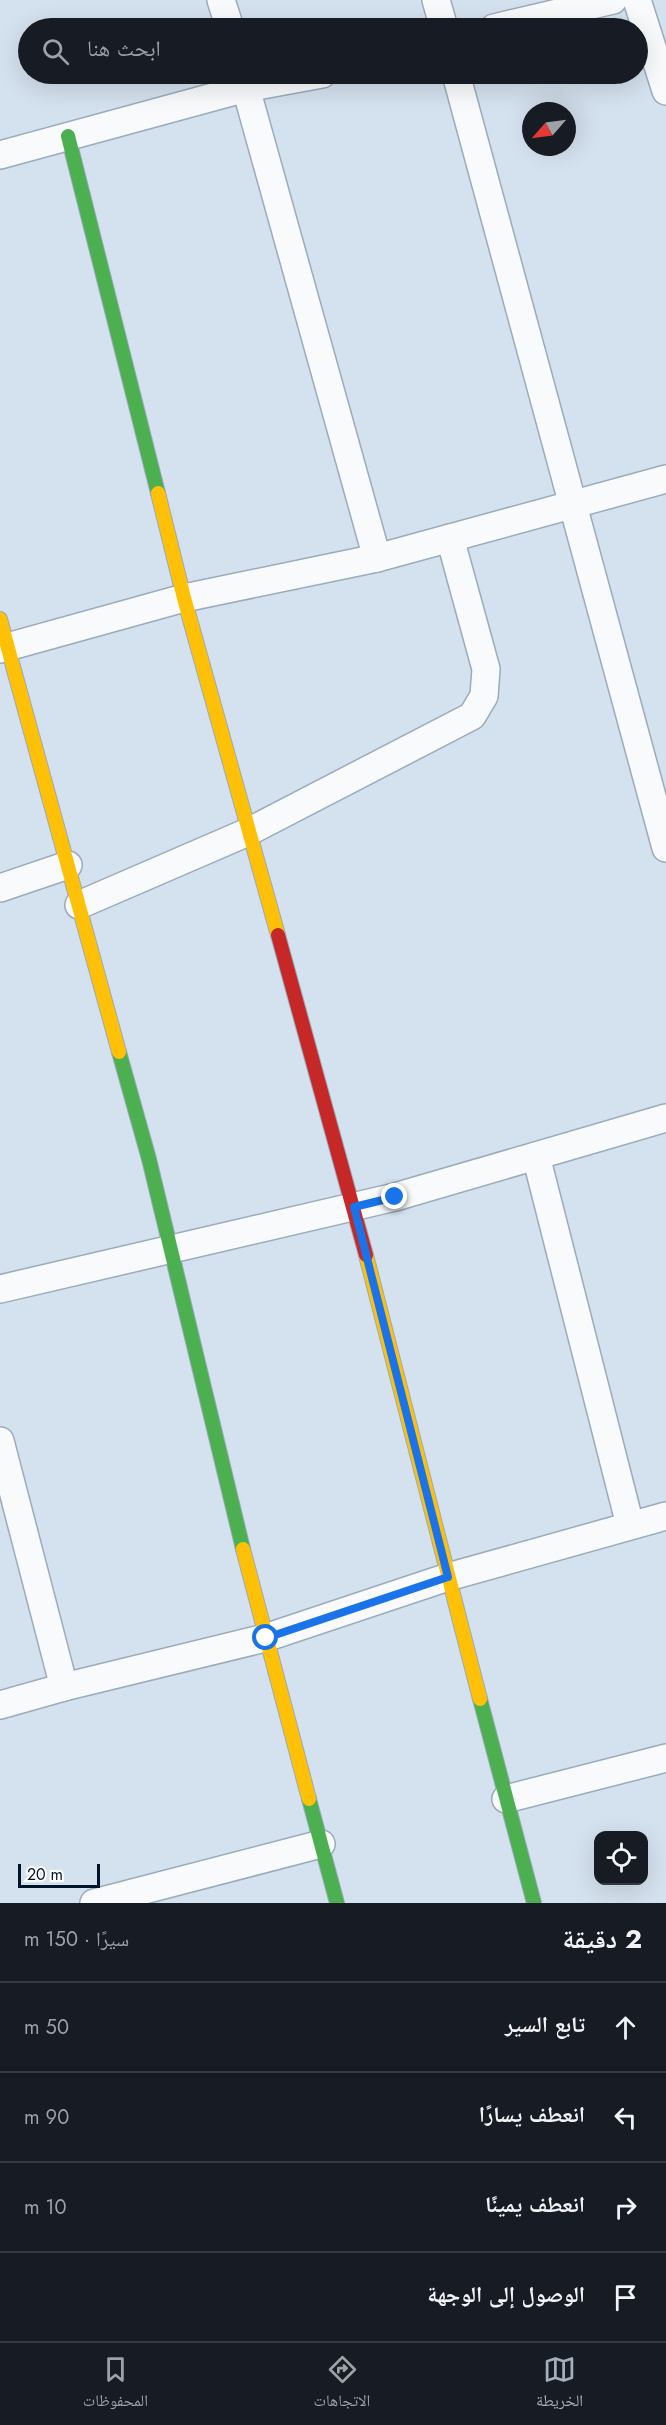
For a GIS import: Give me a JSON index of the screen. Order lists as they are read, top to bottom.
{
  "scale_bar": "20 m",
  "north": "bottom left",
  "page": {
    "search": "ابحث هنا",
    "scale": "20 m",
    "heading": ["2 دقيقة", "سيرًا · 150 m"],
    "list": [
      ["تابع السير", "50 m"],
      ["انعطف يسارًا", "90 m"],
      ["انعطف يمينًا", "10 m"],
      "الوصول إلى الوجهة"
    ],
    "nav": ["الخريطة", "الاتجاهات", "المحفوظات"]
  }
}
